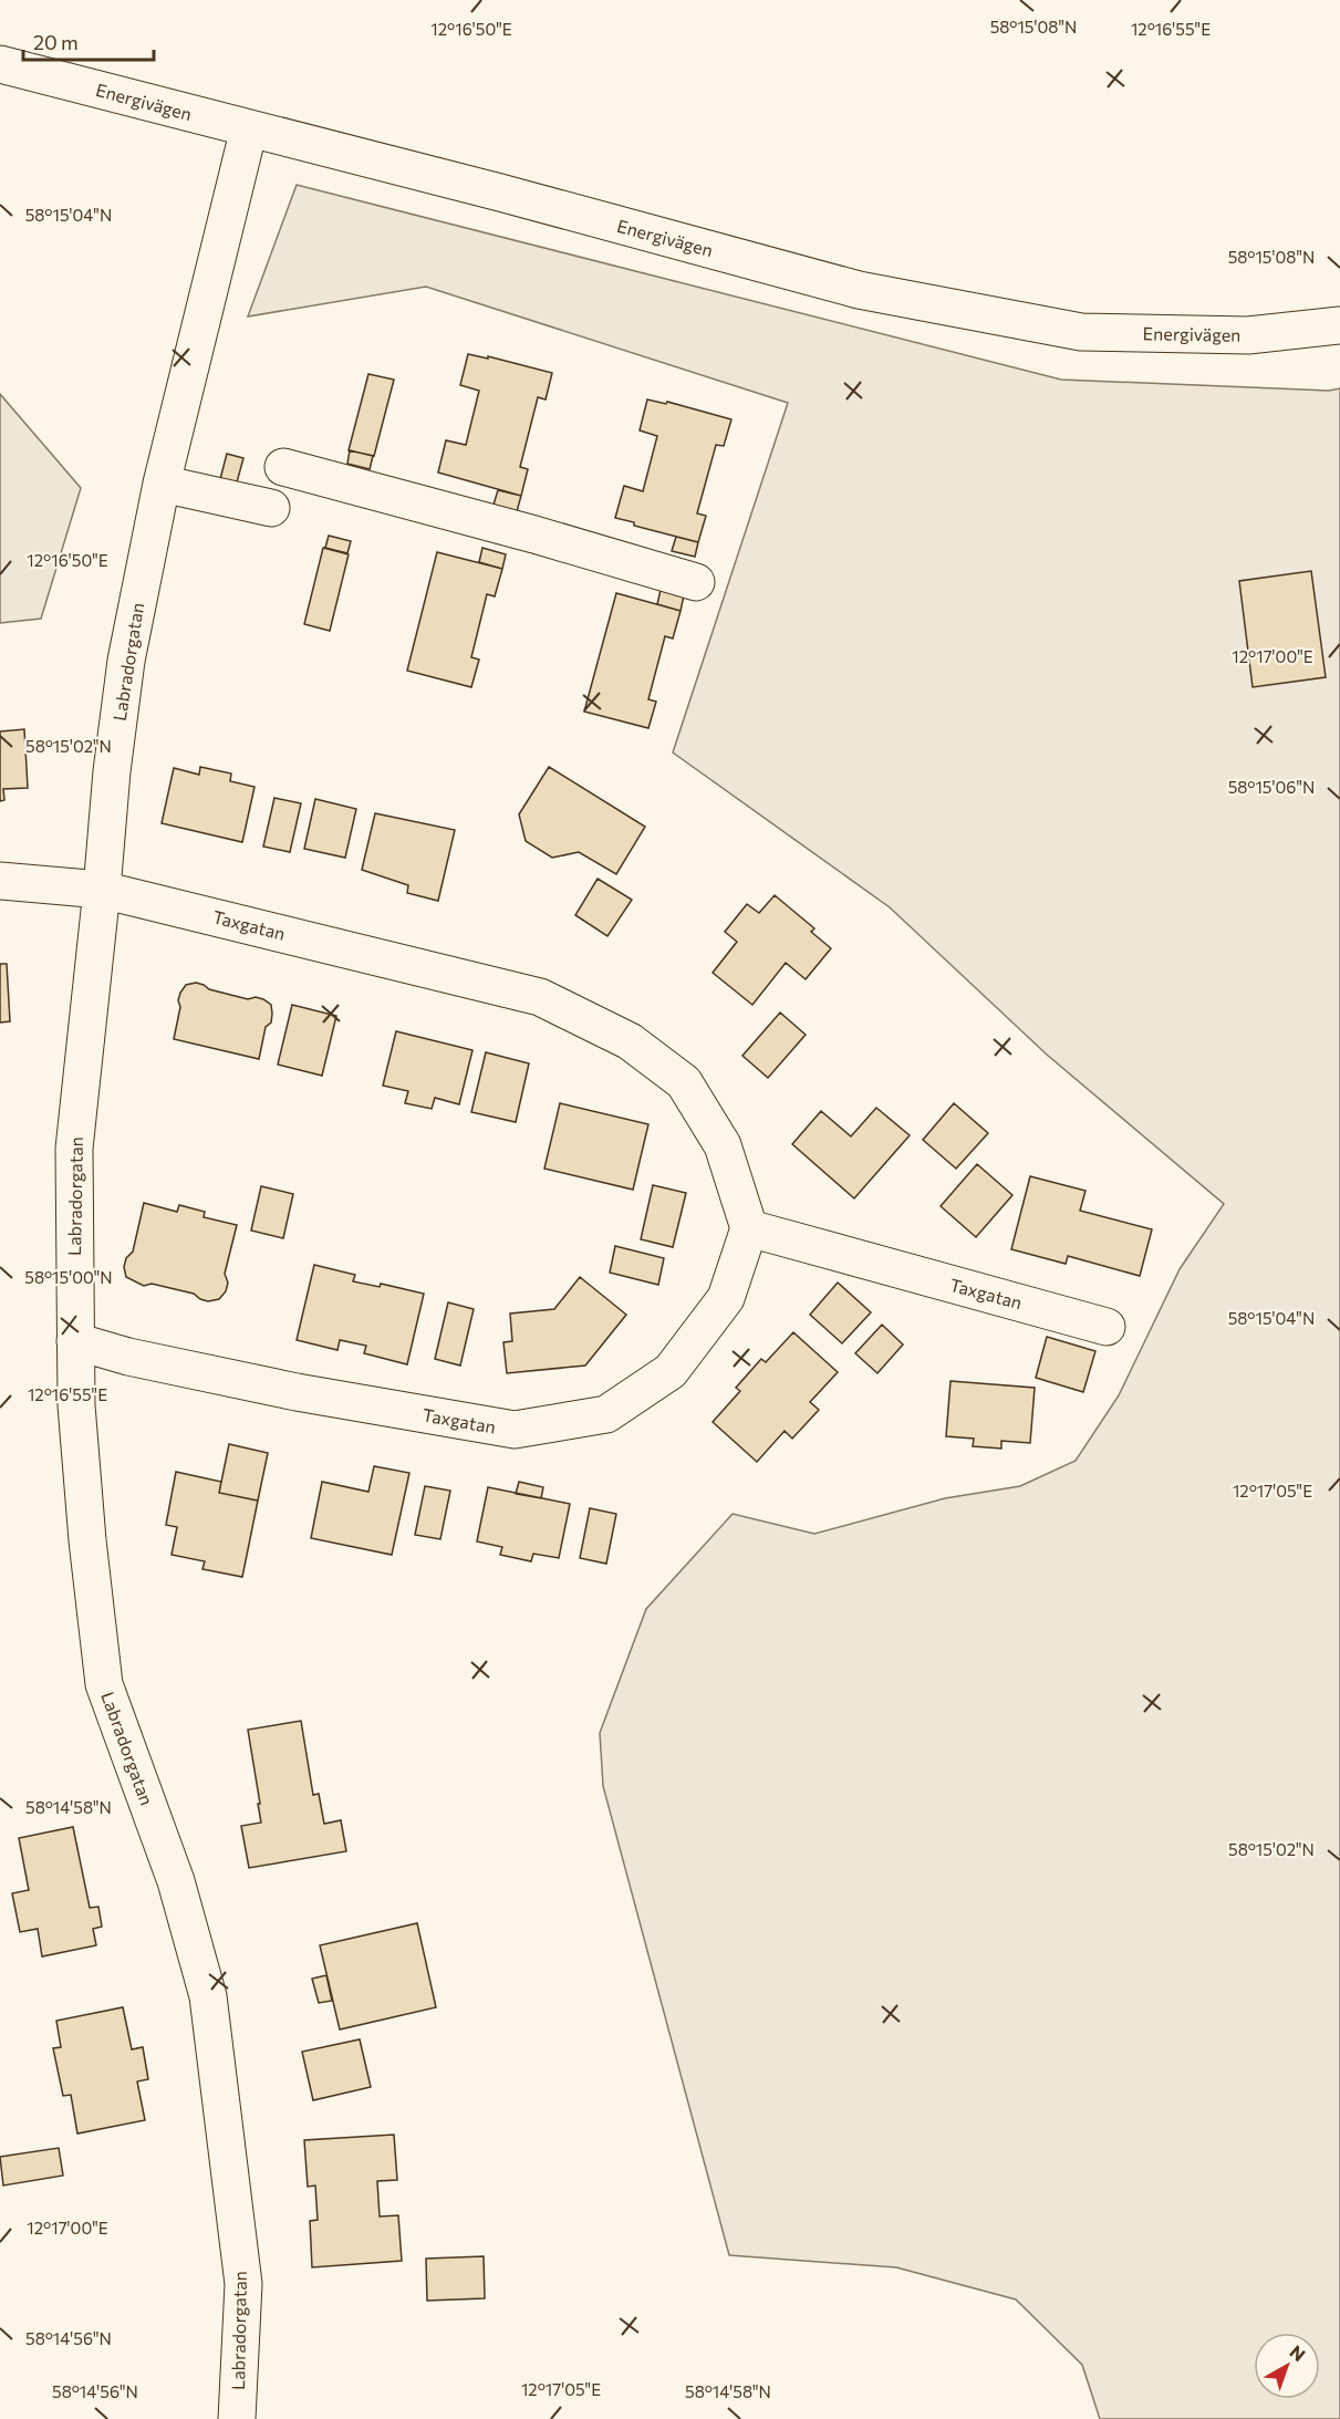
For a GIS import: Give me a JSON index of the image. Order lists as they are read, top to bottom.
{
  "streets": {
    "street": ["Energivägen", "Labradorgatan", "Taxgatan"]
  },
  "crossings": [
    ["Energivägen", "Labradorgatan"],
    ["Labradorgatan", "Taxgatan"]
  ],
  "scale_bar": "20 m",
  "north": "top right",
  "coordinates": [
    "58°15'08\"N",
    "12°16'50\"E",
    "12°16'55\"E",
    "58°15'04\"N",
    "12°17'00\"E",
    "58°15'02\"N",
    "58°15'06\"N",
    "58°15'00\"N",
    "12°17'05\"E",
    "58°14'58\"N",
    "58°14'56\"N"
  ]
}
